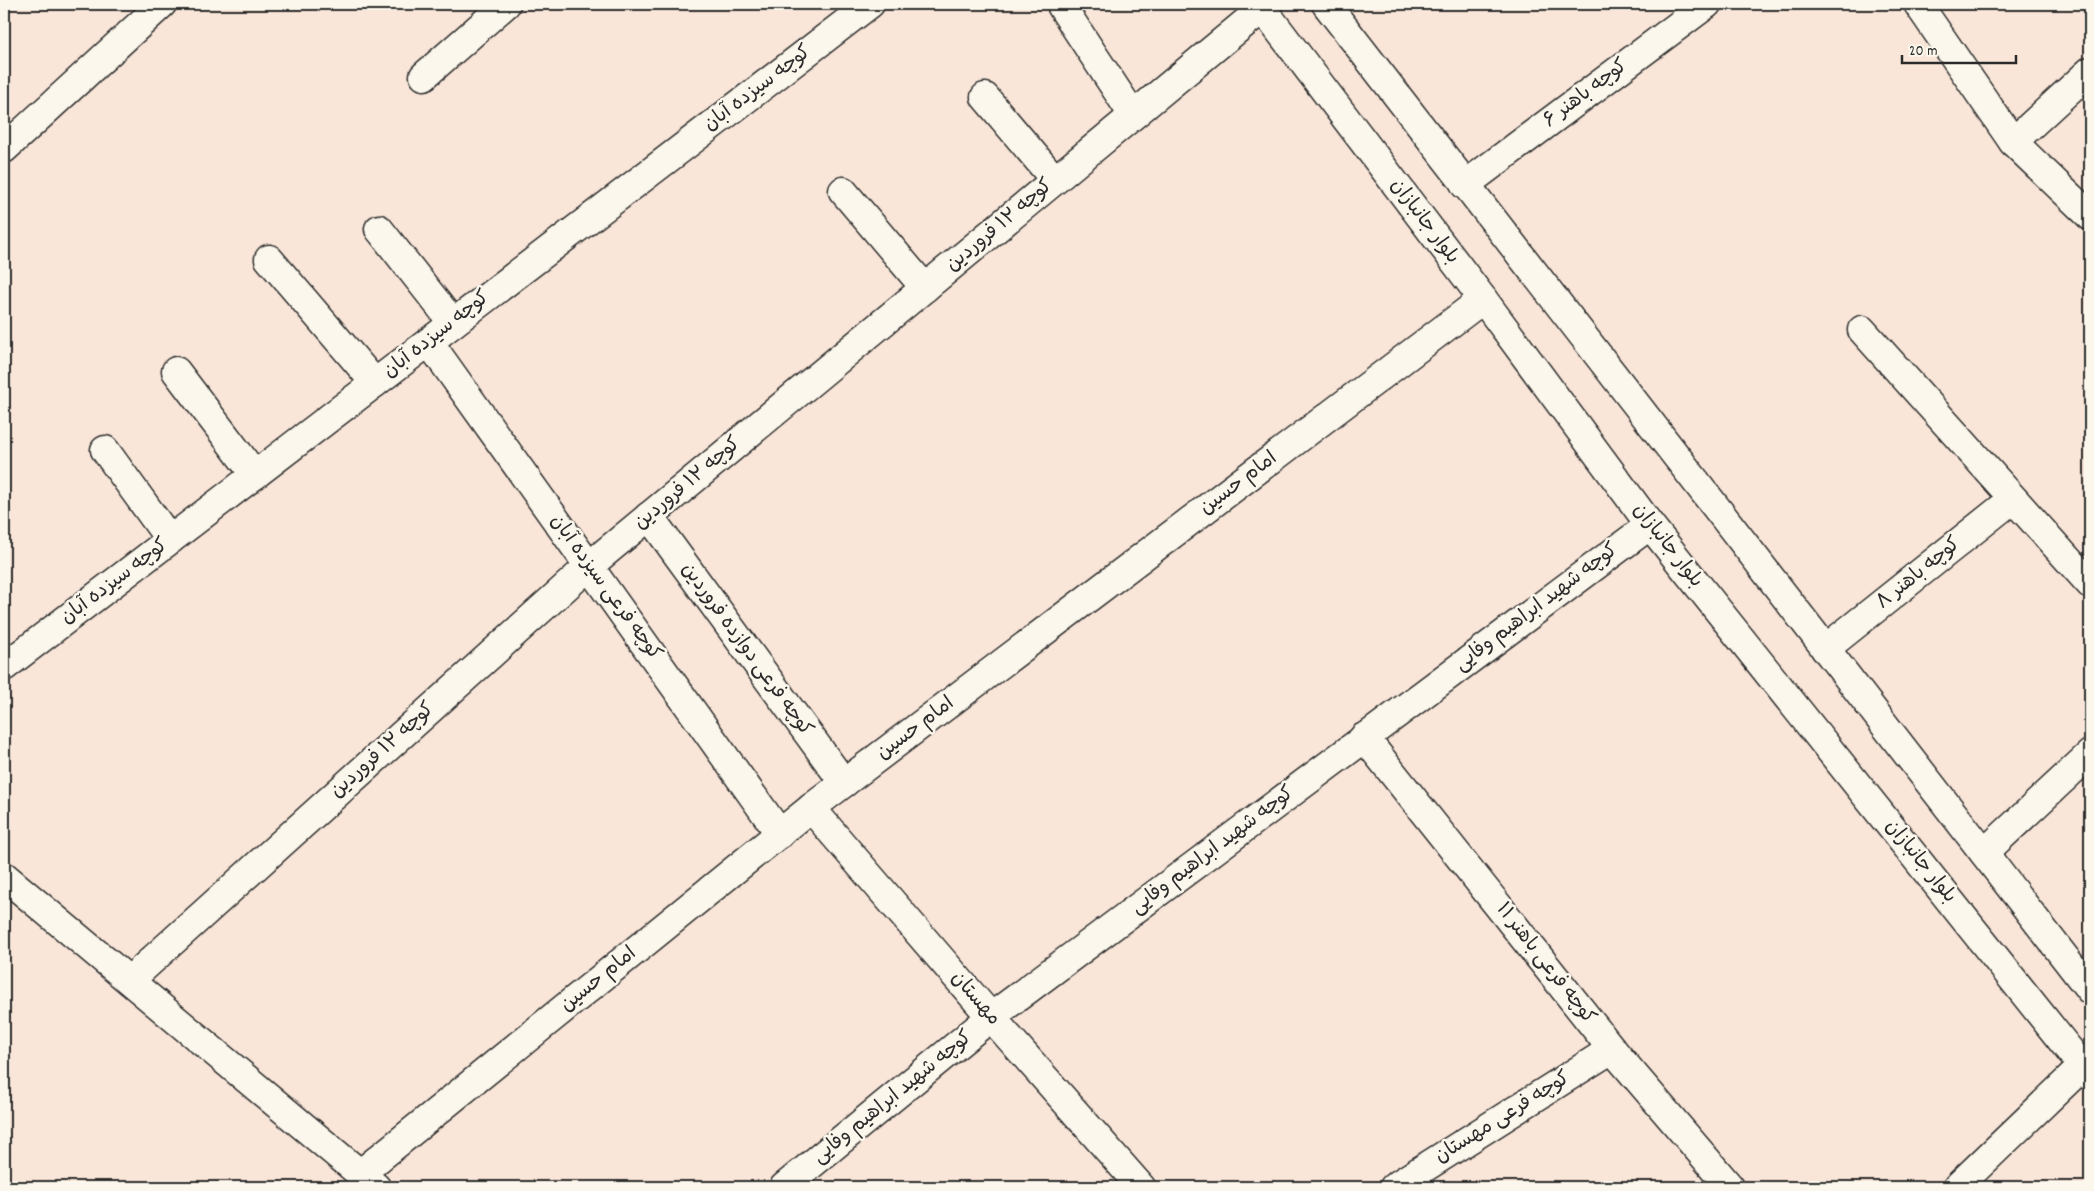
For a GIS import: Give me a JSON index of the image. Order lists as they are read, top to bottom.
{
  "streets": {
    "street": [
      "کوچه سیزده آبان",
      "کوچه باهنر ۶",
      "بلوار جانبازان",
      "کوچه ۱۲ فروردین",
      "امام حسین",
      "کوچه باهنر ۸",
      "کوچه فرعی سیزده آبان",
      "کوچه شهید ابراهیم وفایی",
      "کوچه فرعی دوازده فروردین",
      "کوچه فرعی باهنر ۱۱",
      "مهستان",
      "کوچه فرعی مهستان"
    ]
  },
  "crossings": [
    ["کوچه سیزده آبان", "کوچه فرعی سیزده آبان"],
    ["بلوار جانبازان", "کوچه ۱۲ فروردین"],
    ["بلوار جانبازان", "امام حسین"],
    ["بلوار جانبازان", "کوچه شهید ابراهیم وفایی"],
    ["کوچه ۱۲ فروردین", "کوچه فرعی سیزده آبان"],
    ["کوچه ۱۲ فروردین", "کوچه فرعی دوازده فروردین"],
    ["امام حسین", "کوچه فرعی سیزده آبان"],
    ["امام حسین", "کوچه فرعی دوازده فروردین"],
    ["امام حسین", "مهستان"],
    ["کوچه شهید ابراهیم وفایی", "کوچه فرعی باهنر ۱۱"],
    ["کوچه شهید ابراهیم وفایی", "مهستان"],
    ["کوچه فرعی باهنر ۱۱", "کوچه فرعی مهستان"]
  ],
  "scale_bar": "20 m"
}
